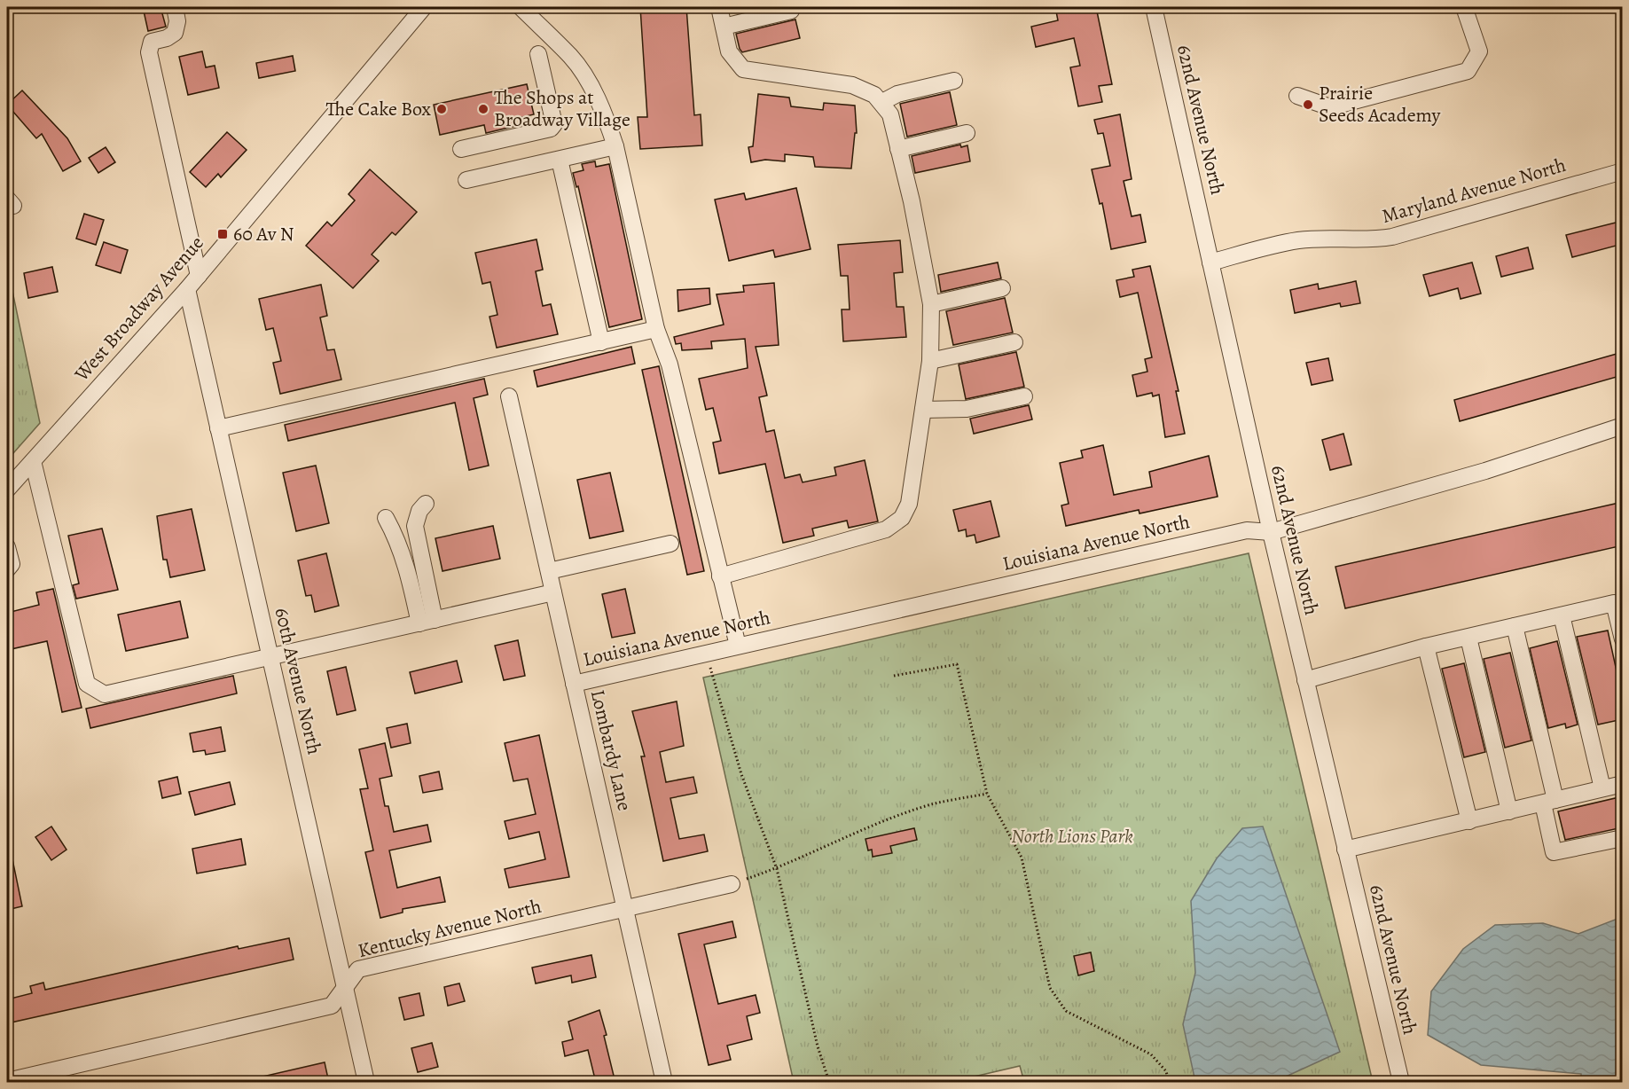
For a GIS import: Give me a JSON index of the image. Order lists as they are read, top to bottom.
{
  "streets": {
    "street": [
      "62nd Avenue North",
      "Maryland Avenue North",
      "West Broadway Avenue",
      "Louisiana Avenue North",
      "60th Avenue North",
      "Lombardy Lane",
      "Kentucky Avenue North"
    ]
  },
  "crossings": [
    ["62nd Avenue North", "Maryland Avenue North"],
    ["62nd Avenue North", "Louisiana Avenue North"],
    ["West Broadway Avenue", "60th Avenue North"],
    ["Louisiana Avenue North", "Lombardy Lane"],
    ["60th Avenue North", "Kentucky Avenue North"],
    ["Lombardy Lane", "Kentucky Avenue North"]
  ],
  "parks": ["North Lions Park"],
  "places": {
    "other": ["Prairie Seeds Academy", "The Cake Box", "The Shops at Broadway Village"],
    "transit": ["60 Av N"]
  }
}
